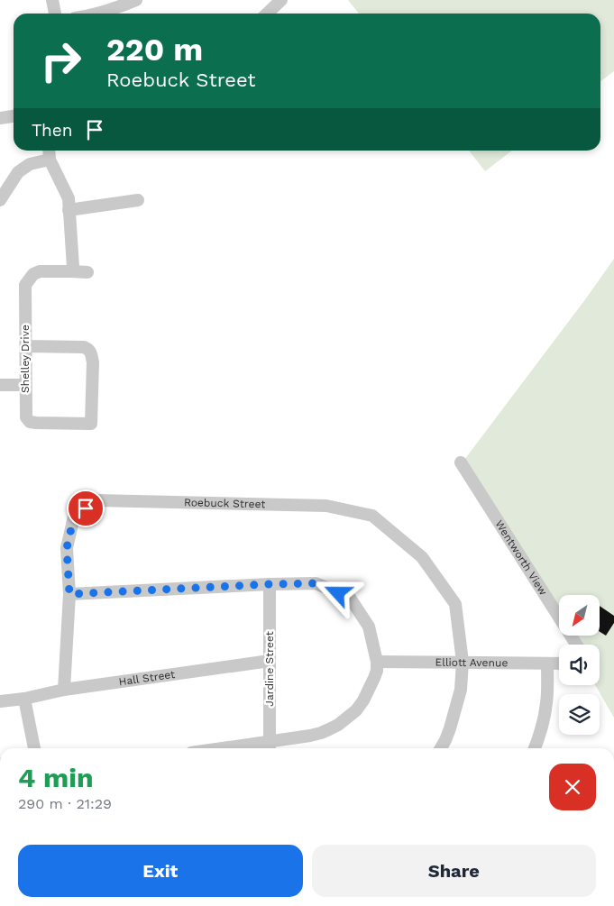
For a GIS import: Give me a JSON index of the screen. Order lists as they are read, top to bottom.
{
  "streets": {
    "street": [
      "Shelley Drive",
      "Roebuck Street",
      "Wentworth View",
      "Elliott Avenue",
      "Jardine Street",
      "Hall Street"
    ]
  },
  "crossings": [
    ["Roebuck Street", "Elliott Avenue"],
    ["Roebuck Street", "Hall Street"],
    ["Jardine Street", "Hall Street"]
  ],
  "north": "bottom left",
  "page": {
    "turn": ["220 m", "Roebuck Street"],
    "then": "Then",
    "heading": ["4 min", "290 m · 21:29"],
    "buttons": ["Exit", "Share"]
  }
}
